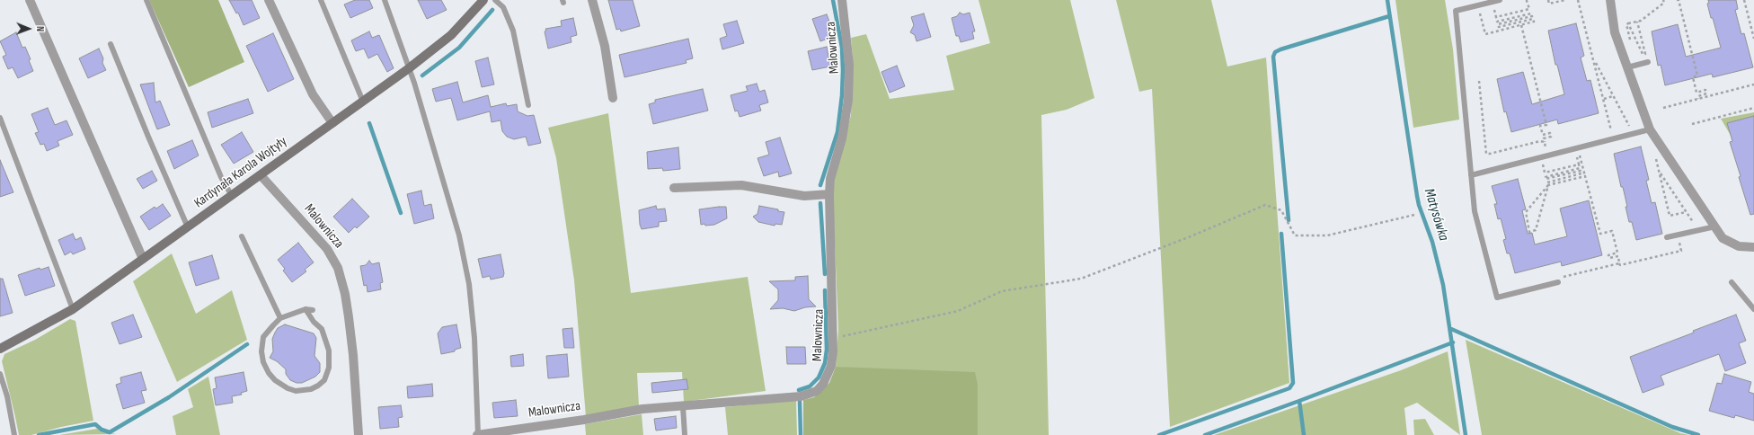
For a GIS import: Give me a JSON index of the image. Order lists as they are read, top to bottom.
{
  "streets": {
    "street": ["Malownicza", "Kardynała Karola Wojtyły"]
  },
  "crossings": [
    ["Malownicza", "Kardynała Karola Wojtyły"]
  ],
  "water": ["Matysówka"],
  "north": "right"
}
